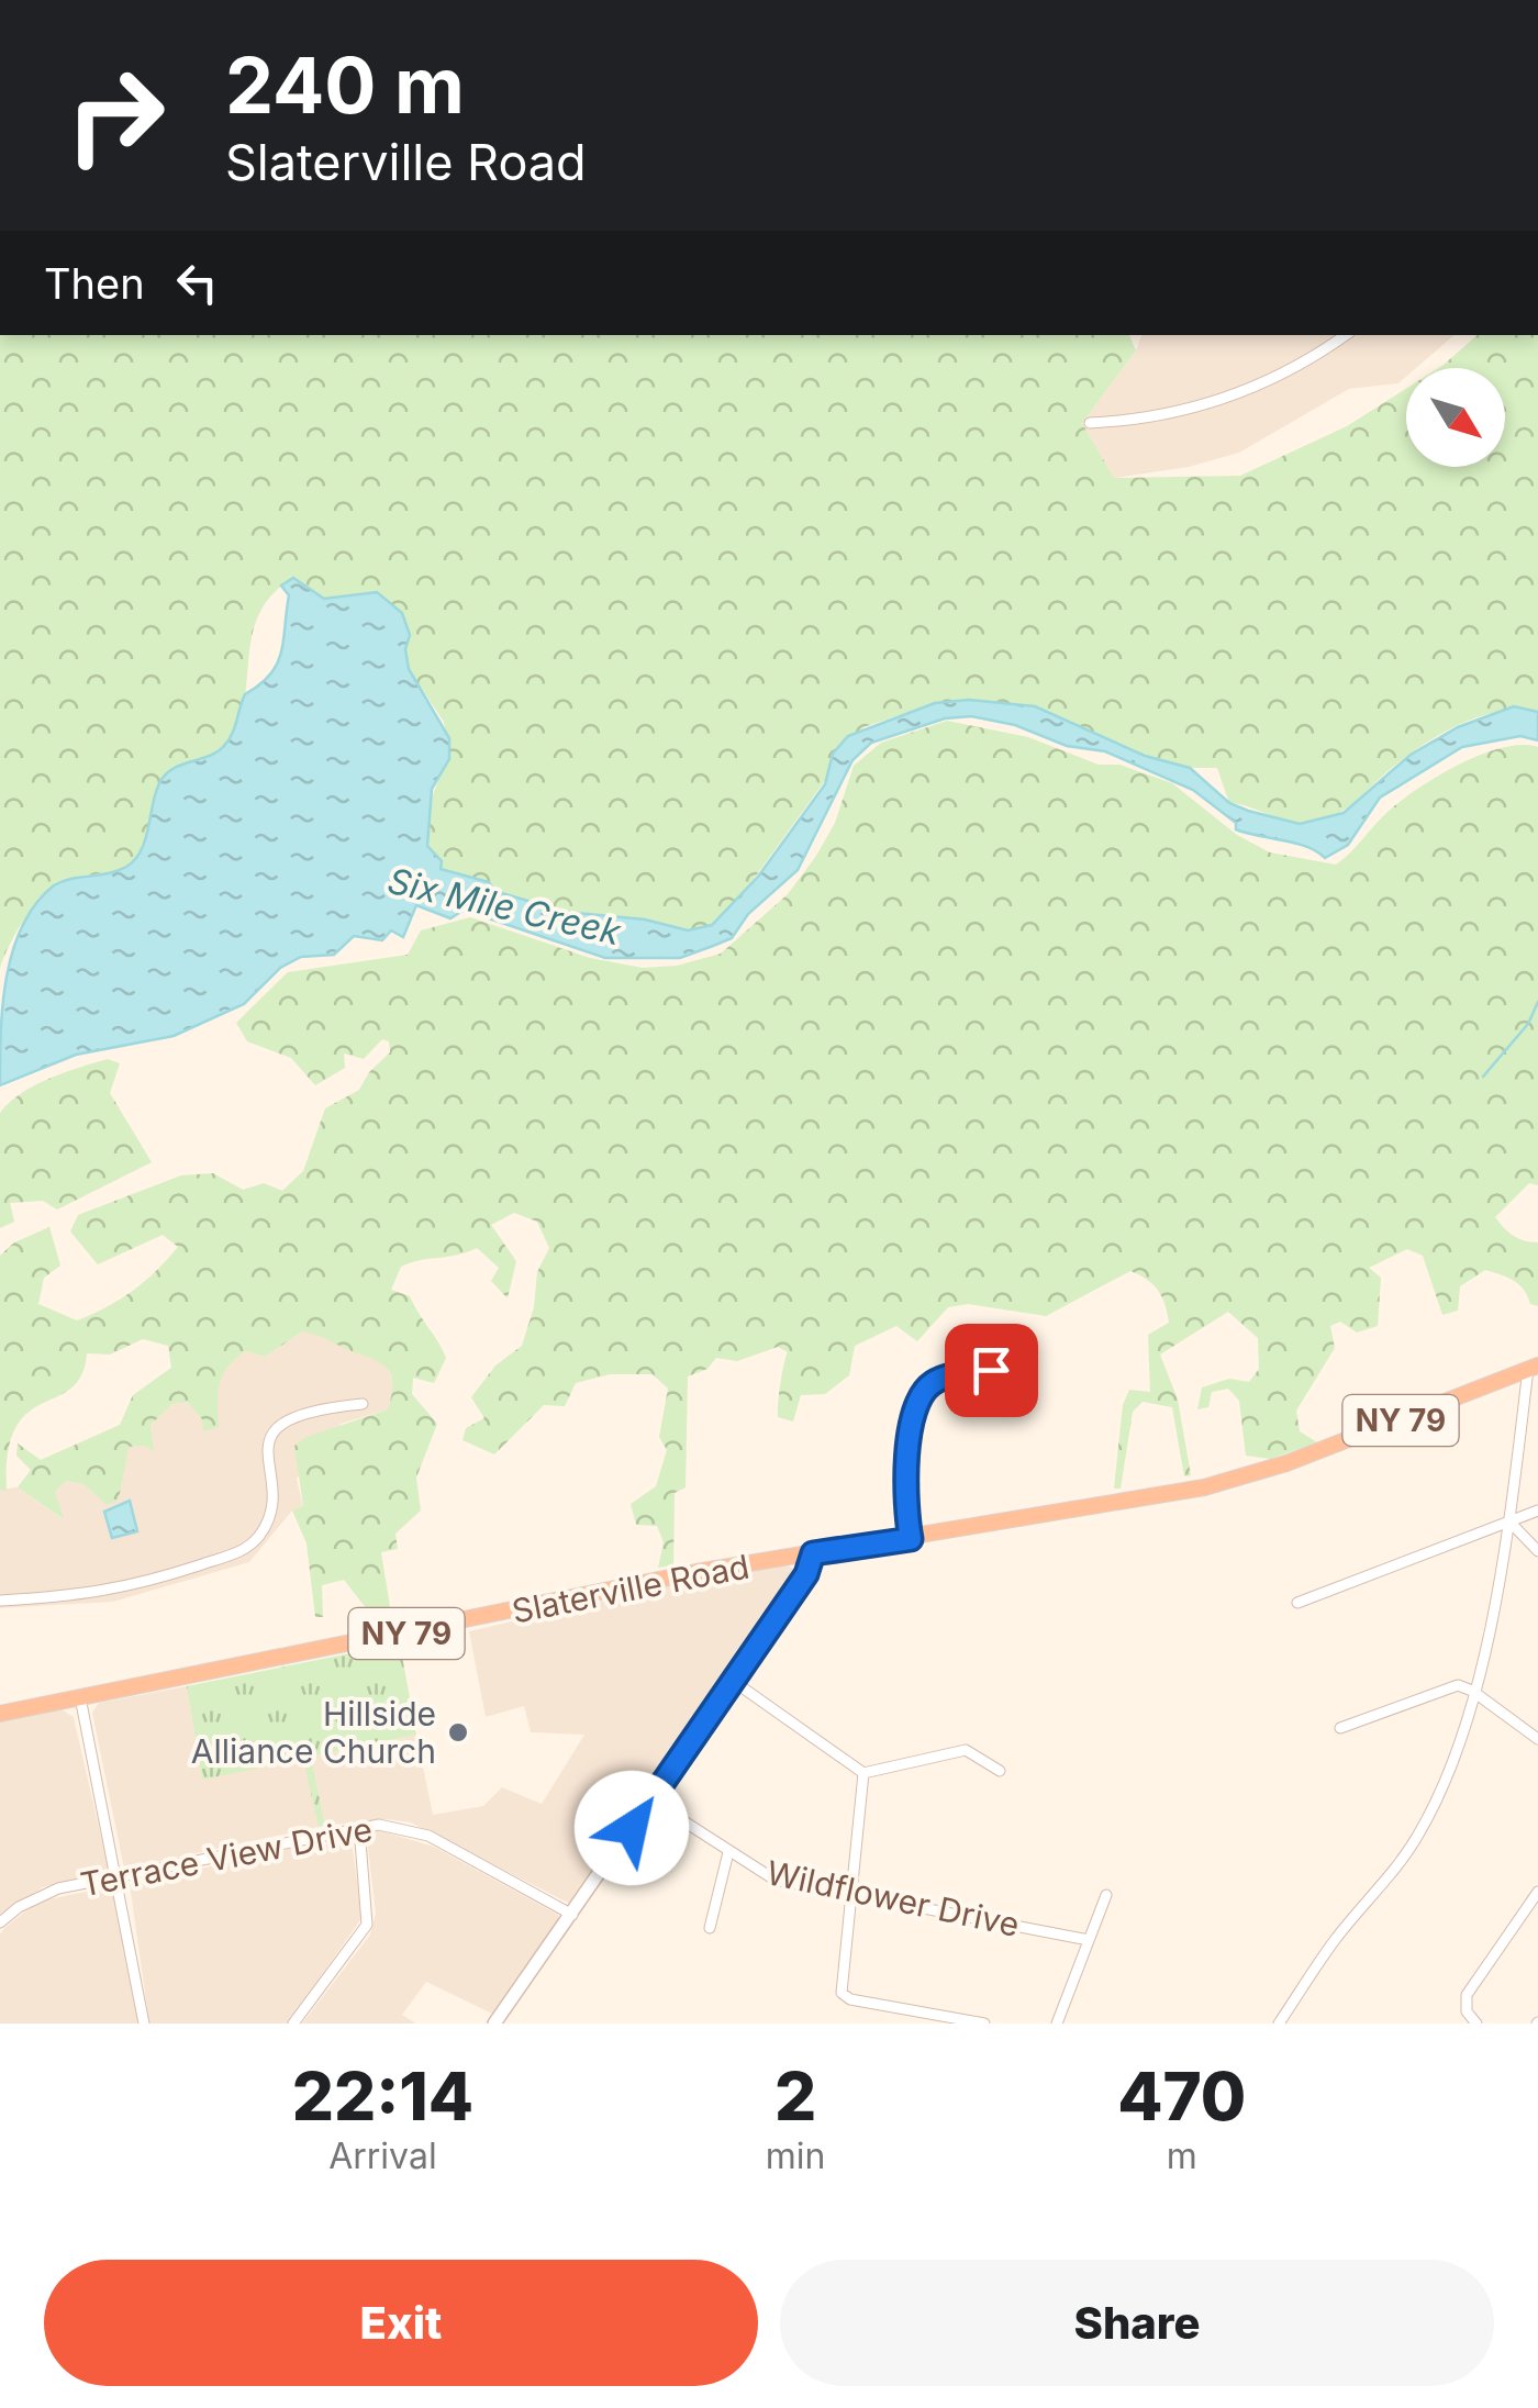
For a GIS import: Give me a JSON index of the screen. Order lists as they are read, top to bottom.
{
  "streets": {
    "highway": ["NY 79", "Slaterville Road"],
    "street": ["Terrace View Drive", "Wildflower Drive"]
  },
  "water": ["Six Mile Creek"],
  "places": ["Hillside Alliance Church"],
  "north": "bottom right",
  "page": {
    "turn": ["240 m", "Slaterville Road"],
    "then": "Then",
    "eta": [
      "22:14",
      "Arrival",
      "2",
      "min",
      "470",
      "m"
    ],
    "buttons": ["Exit", "Share"]
  }
}
